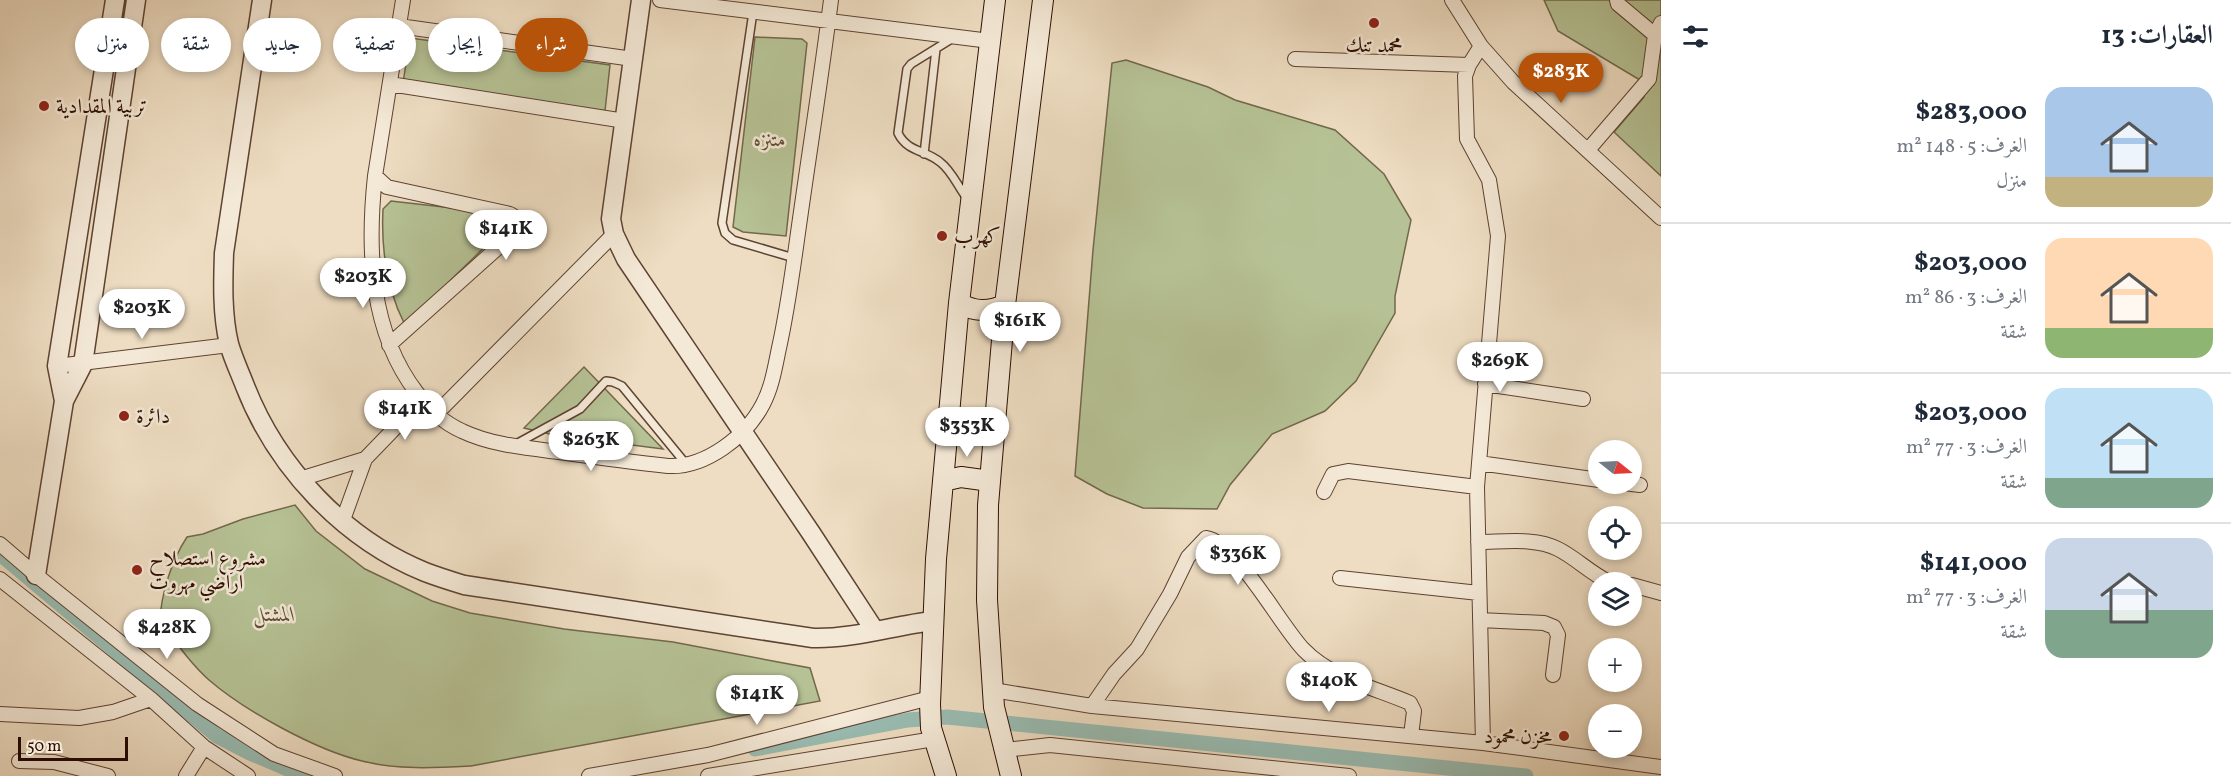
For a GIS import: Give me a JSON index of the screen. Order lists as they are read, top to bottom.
{
  "parks": ["متنزه", "المشتل"],
  "places": [
    "محمد تنك",
    "تربية المقدادية",
    "كهرب",
    "دائرة",
    "مشروع استصلاح اراضي مهروت",
    "مخزن محمود"
  ],
  "scale_bar": "50 m",
  "north": "right",
  "page": {
    "heading": "العقارات: 13",
    "chip": [
      "شراء",
      "إيجار",
      "تصفية",
      "جديد",
      "شقة",
      "منزل"
    ],
    "price": [
      "$283K",
      "$141K",
      "$203K",
      "$203K",
      "$161K",
      "$269K",
      "$141K",
      "$353K",
      "$263K",
      "$336K",
      "$428K",
      "$140K",
      "$141K"
    ],
    "list": [
      {
        "name": "$283,000",
        "note": "الغرف: 5 · 148 m² · منزل"
      },
      {
        "name": "$203,000",
        "note": "الغرف: 3 · 86 m² · شقة"
      },
      {
        "name": "$203,000",
        "note": "الغرف: 3 · 77 m² · شقة"
      },
      {
        "name": "$141,000",
        "note": "الغرف: 3 · 77 m² · شقة"
      }
    ],
    "map_buttons": ["+", "−"],
    "scale": "50 m"
  }
}
